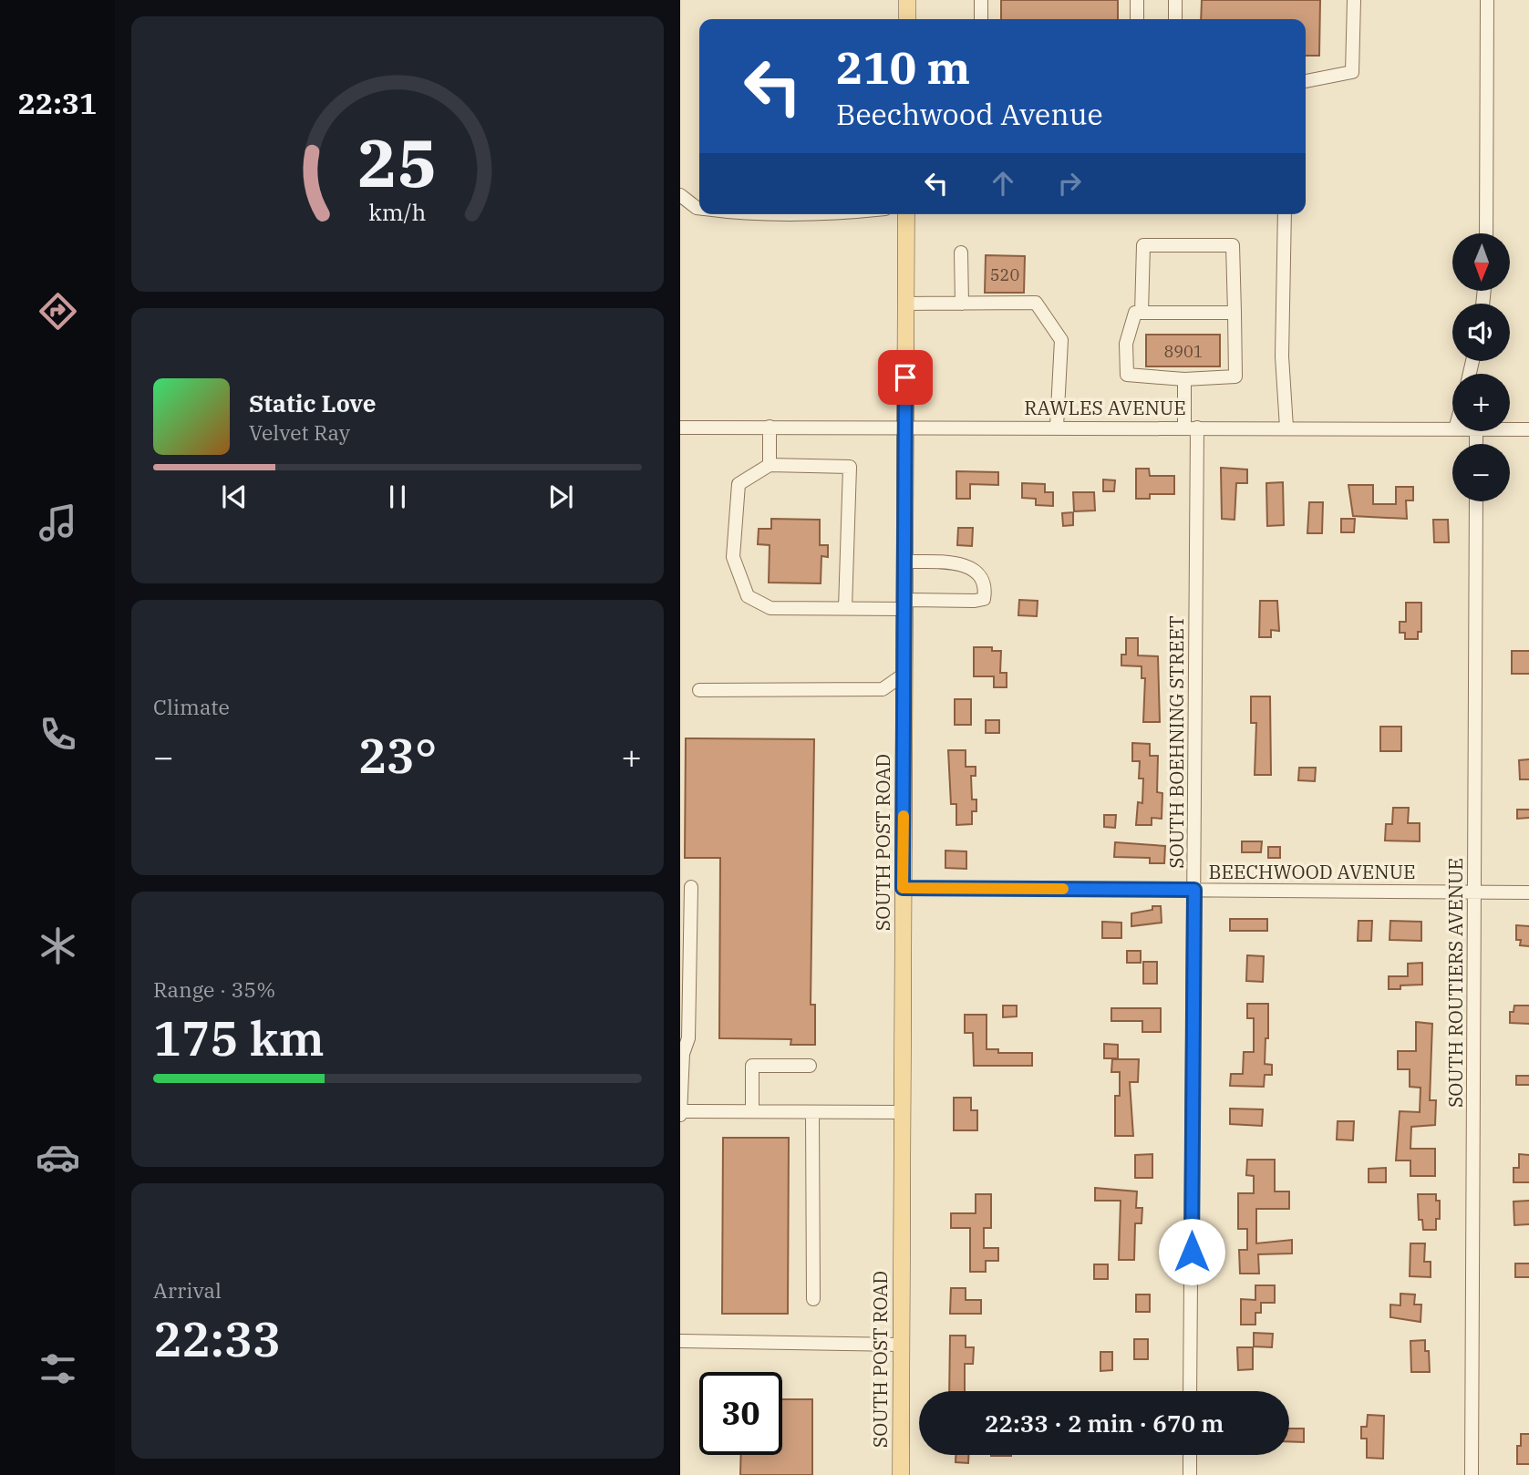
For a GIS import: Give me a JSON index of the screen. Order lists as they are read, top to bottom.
{
  "streets": {
    "main road": ["SOUTH POST ROAD"],
    "street": [
      "RAWLES AVENUE",
      "SOUTH BOEHNING STREET",
      "BEECHWOOD AVENUE",
      "SOUTH ROUTIERS AVENUE"
    ]
  },
  "crossings": [
    ["RAWLES AVENUE", "SOUTH BOEHNING STREET"],
    ["RAWLES AVENUE", "SOUTH POST ROAD"],
    ["SOUTH BOEHNING STREET", "BEECHWOOD AVENUE"],
    ["SOUTH POST ROAD", "BEECHWOOD AVENUE"],
    ["BEECHWOOD AVENUE", "SOUTH ROUTIERS AVENUE"]
  ],
  "house_numbers": ["520", "8901"],
  "north": "bottom",
  "page": {
    "tabs": "22:31",
    "turn": ["210 m", "Beechwood Avenue"],
    "map_buttons": ["+", "−"],
    "song": ["Static Love", "Velvet Ray"],
    "tile": [
      "Climate",
      ["Range · 35%", "175 km"],
      ["Arrival", "22:33"]
    ],
    "heat": ["−", "23°", "+"],
    "limit": "30",
    "trip": "22:33 · 2 min · 670 m",
    "gauge": ["25", "km/h"]
  }
}
